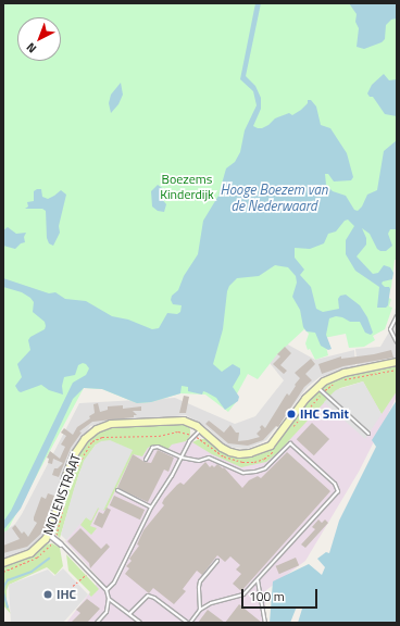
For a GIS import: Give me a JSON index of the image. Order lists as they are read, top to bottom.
{
  "streets": {
    "street": ["MOLENSTRAAT"]
  },
  "water": ["Hooge Boezem van de Nederwaard"],
  "parks": ["Boezems Kinderdijk"],
  "places": ["IHC Smit", "IHC"],
  "scale_bar": "100 m",
  "north": "bottom left"
}
